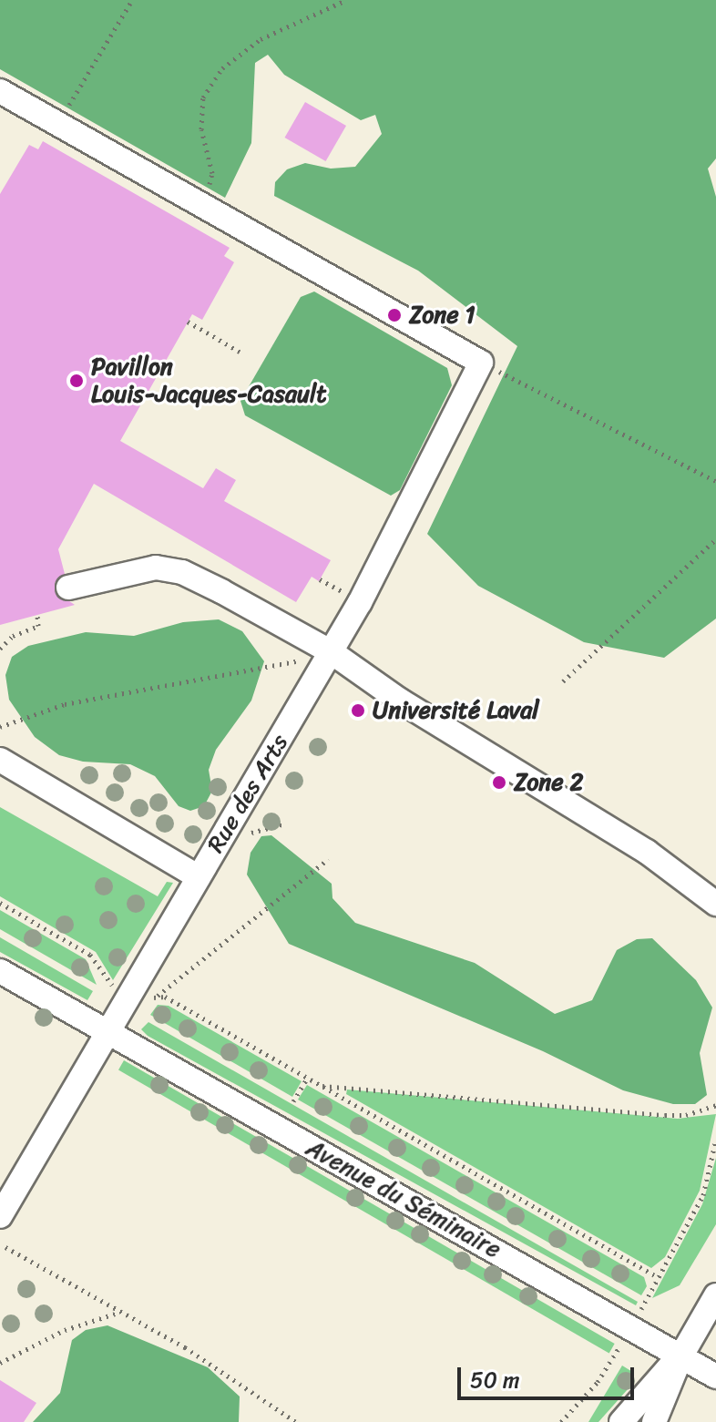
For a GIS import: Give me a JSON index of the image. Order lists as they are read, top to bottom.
{
  "streets": {
    "street": ["Rue des Arts", "Avenue du Séminaire"]
  },
  "crossings": [
    ["Rue des Arts", "Avenue du Séminaire"]
  ],
  "places": [
    "Zone 1",
    "Pavillon Louis-Jacques-Casault",
    "Université Laval",
    "Zone 2"
  ],
  "scale_bar": "50 m"
}
